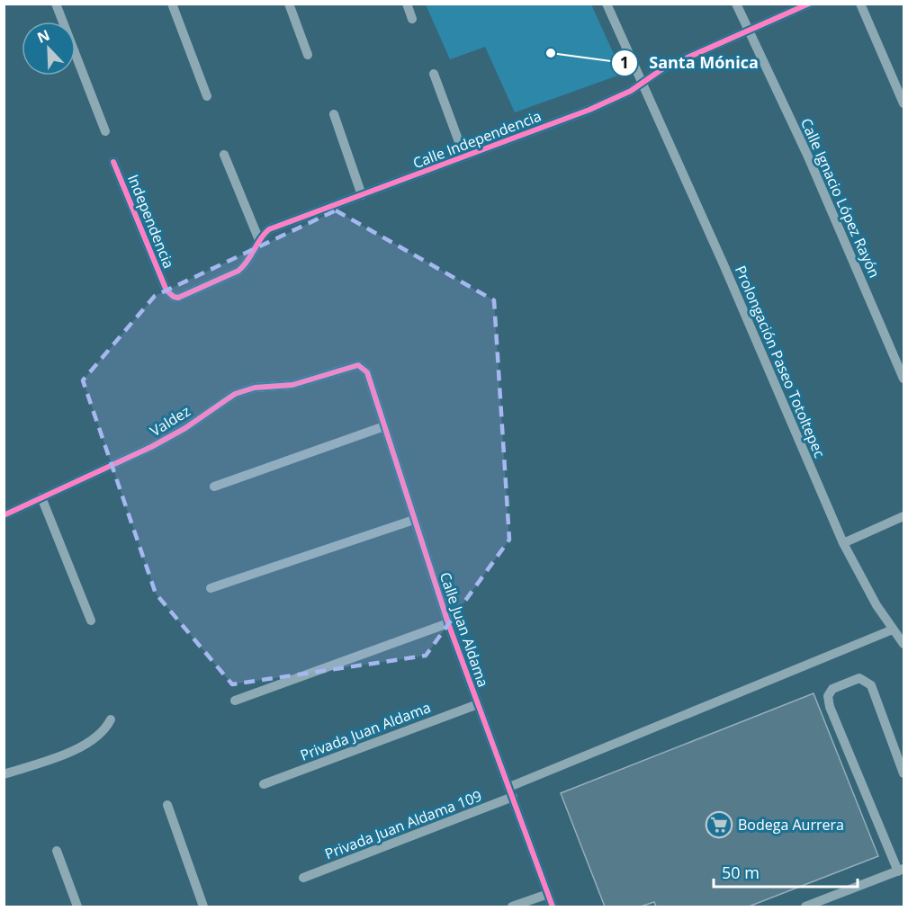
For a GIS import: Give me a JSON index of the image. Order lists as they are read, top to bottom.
{
  "streets": {
    "street": [
      "Calle Independencia",
      "Calle Ignacio López Rayón",
      "Independencia",
      "Prolongación Paseo Totoltepec",
      "Valdez",
      "Calle Juan Aldama",
      "Privada Juan Aldama",
      "Privada Juan Aldama 109"
    ]
  },
  "crossings": [
    ["Calle Independencia", "Calle Ignacio López Rayón"],
    ["Calle Independencia", "Independencia"],
    ["Calle Independencia", "Prolongación Paseo Totoltepec"],
    ["Valdez", "Calle Juan Aldama"],
    ["Calle Juan Aldama", "Privada Juan Aldama"],
    ["Calle Juan Aldama", "Privada Juan Aldama 109"]
  ],
  "places": {
    "other": ["Santa Mónica"],
    "supermarket": ["Bodega Aurrera"]
  },
  "scale_bar": "50 m",
  "north": "top left"
}
